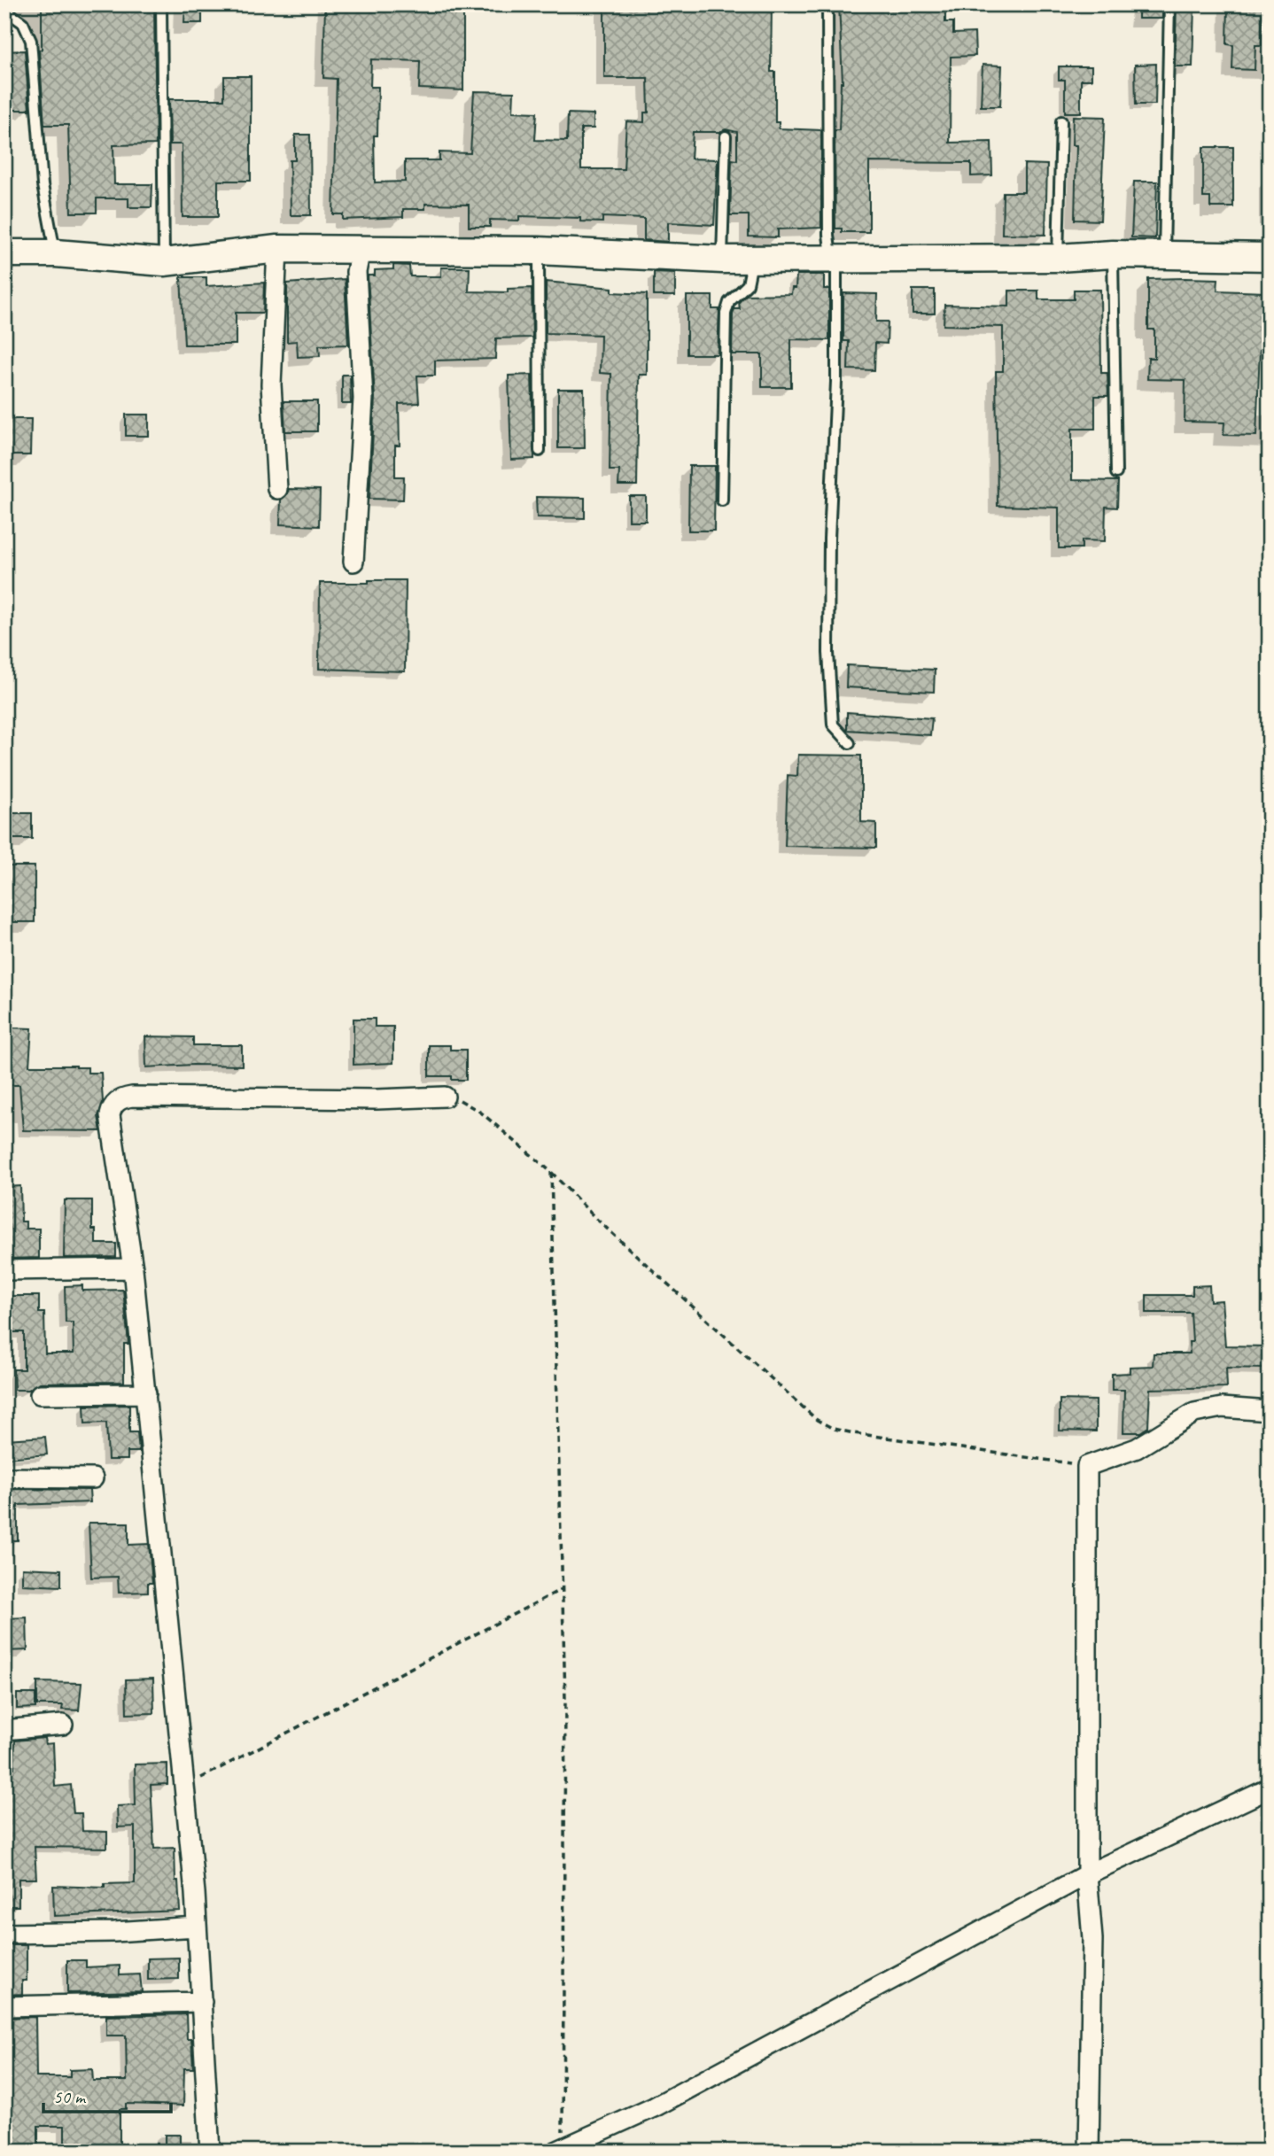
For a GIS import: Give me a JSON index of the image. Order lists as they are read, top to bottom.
{
  "scale_bar": "50 m"
}
